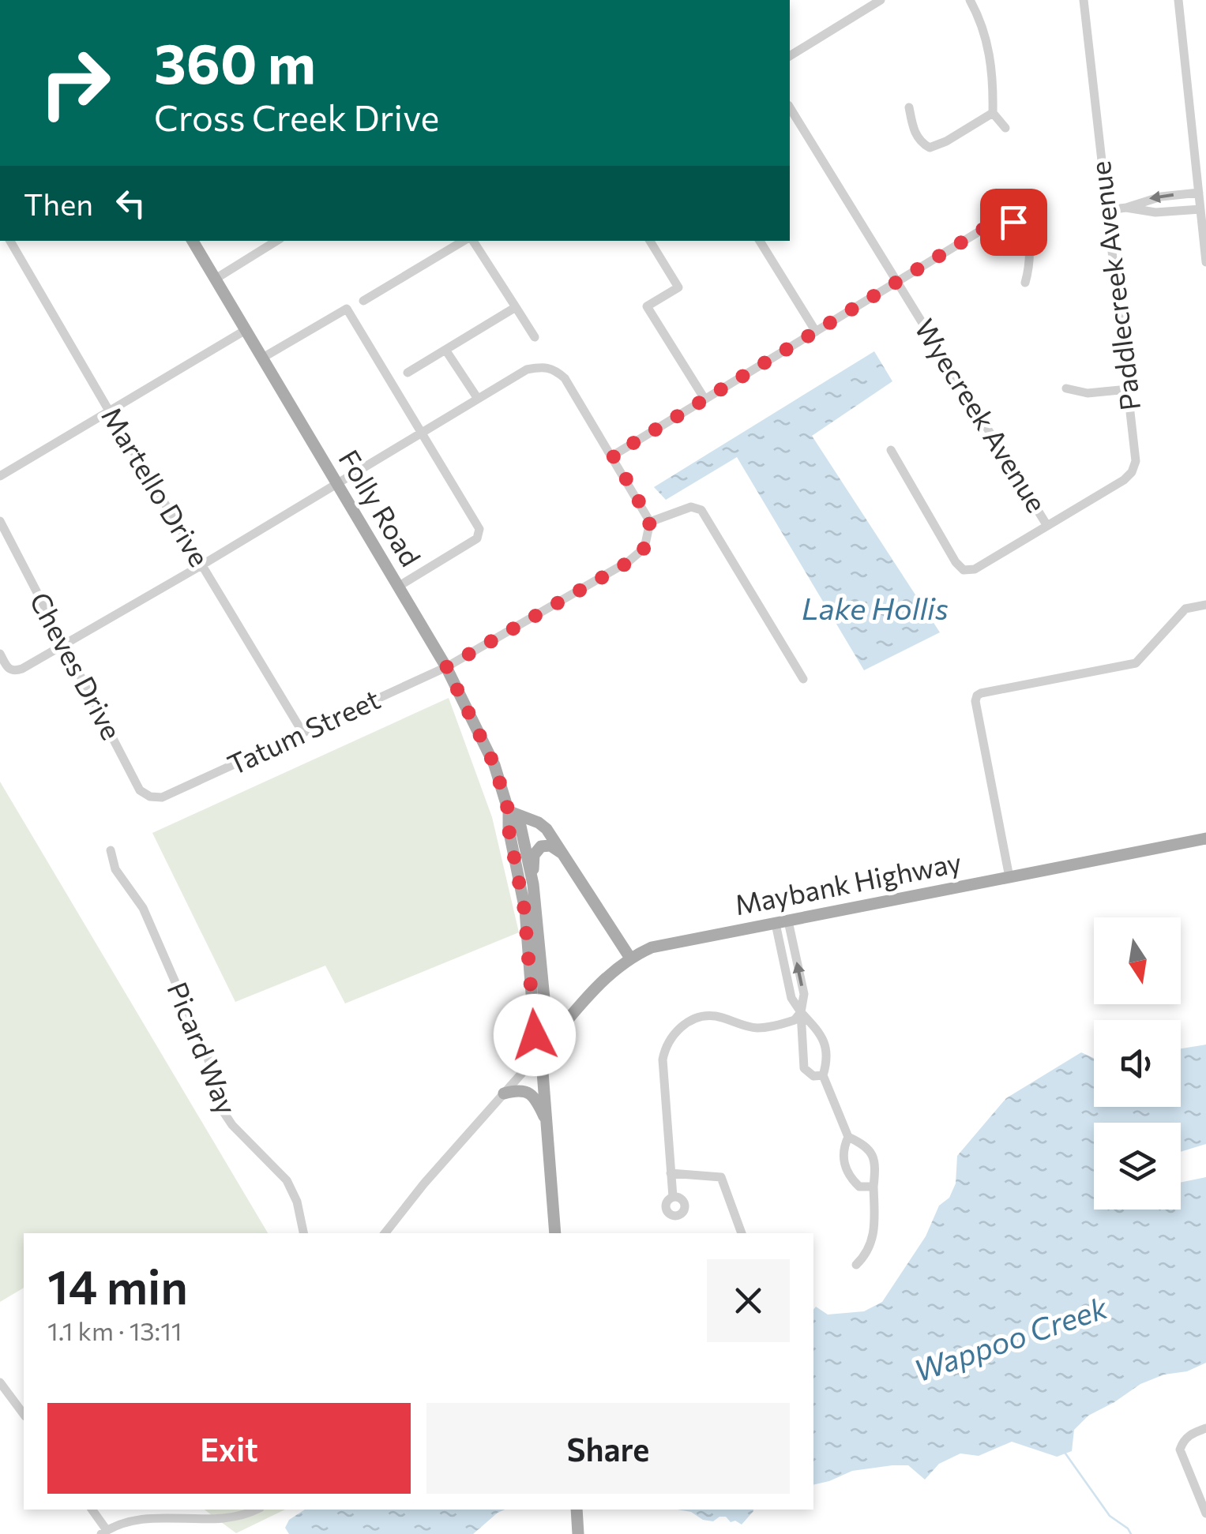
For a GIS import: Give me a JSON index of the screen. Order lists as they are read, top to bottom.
{
  "streets": {
    "main road": ["Folly Road", "Maybank Highway"],
    "street": [
      "Paddlecreek Avenue",
      "Wyecreek Avenue",
      "Martello Drive",
      "Cheves Drive",
      "Tatum Street",
      "Picard Way"
    ]
  },
  "crossings": [
    ["Paddlecreek Avenue", "Wyecreek Avenue"],
    ["Martello Drive", "Tatum Street"],
    ["Folly Road", "Tatum Street"],
    ["Folly Road", "Maybank Highway"],
    ["Cheves Drive", "Tatum Street"]
  ],
  "water": ["Lake Hollis", "Wappoo Creek"],
  "north": "bottom",
  "page": {
    "turn": ["360 m", "Cross Creek Drive"],
    "then": "Then",
    "heading": ["14 min", "1.1 km · 13:11"],
    "buttons": ["Exit", "Share"]
  }
}
